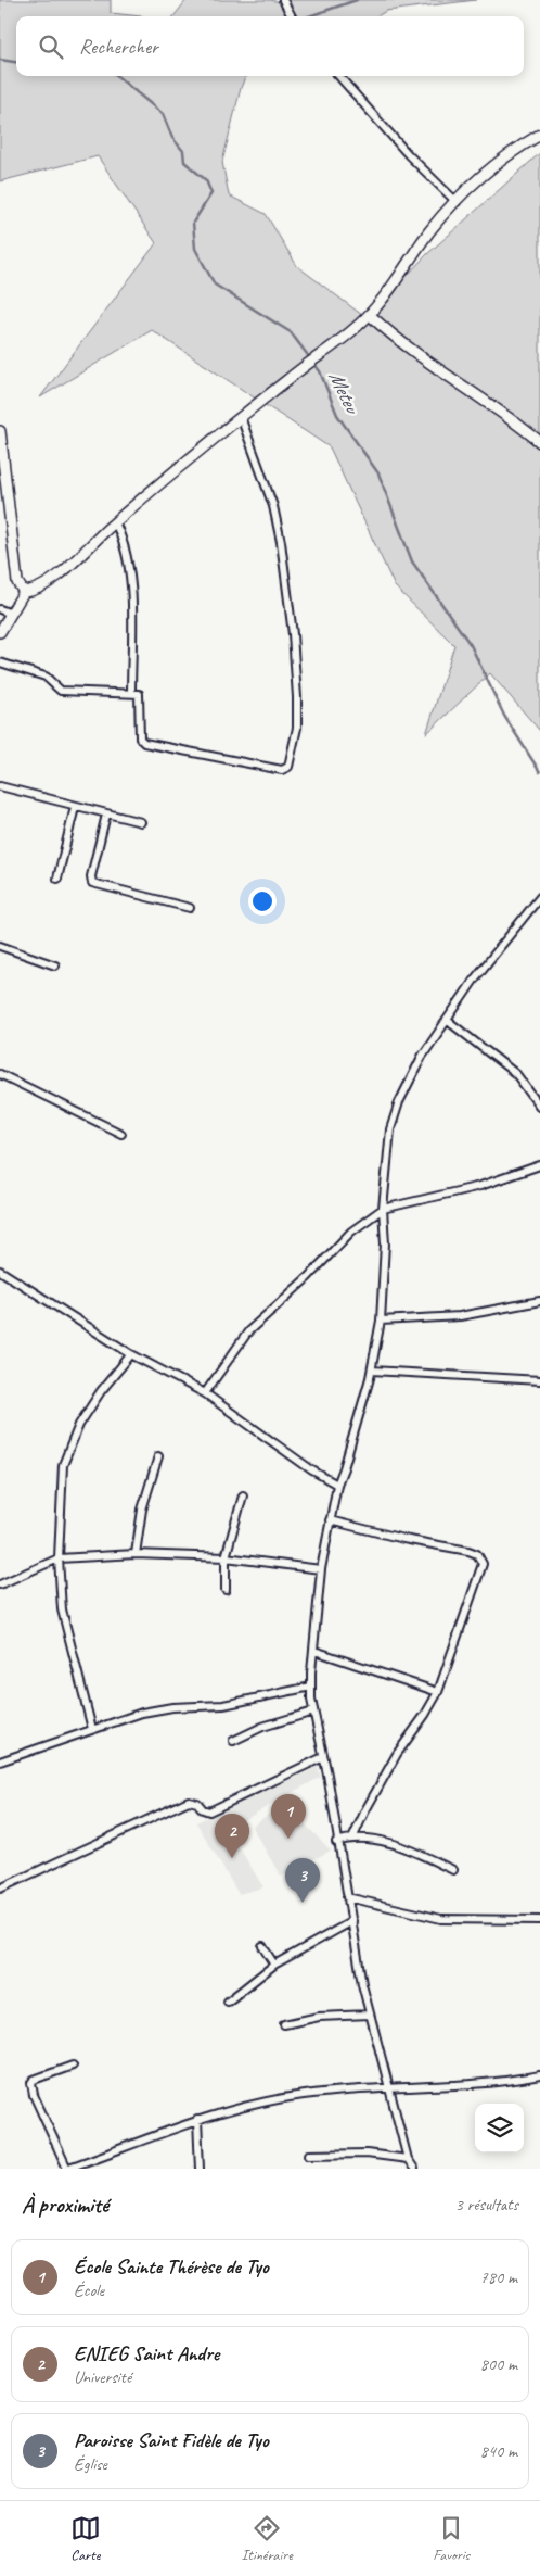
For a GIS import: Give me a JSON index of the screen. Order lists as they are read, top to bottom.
{
  "water": ["Meteu"],
  "page": {
    "search": "Rechercher",
    "pins": ["1", "2", "3"],
    "heading": ["À proximité", "3 résultats"],
    "list": [
      {
        "mark": "1",
        "name": "École Sainte Thérèse de Tyo",
        "note": "École",
        "value": "780 m"
      },
      {
        "mark": "2",
        "name": "ENIEG Saint Andre",
        "note": "Université",
        "value": "800 m"
      },
      {
        "mark": "3",
        "name": "Paroisse Saint Fidèle de Tyo",
        "note": "Église",
        "value": "840 m"
      }
    ],
    "nav": ["Carte", "Itinéraire", "Favoris"]
  }
}
